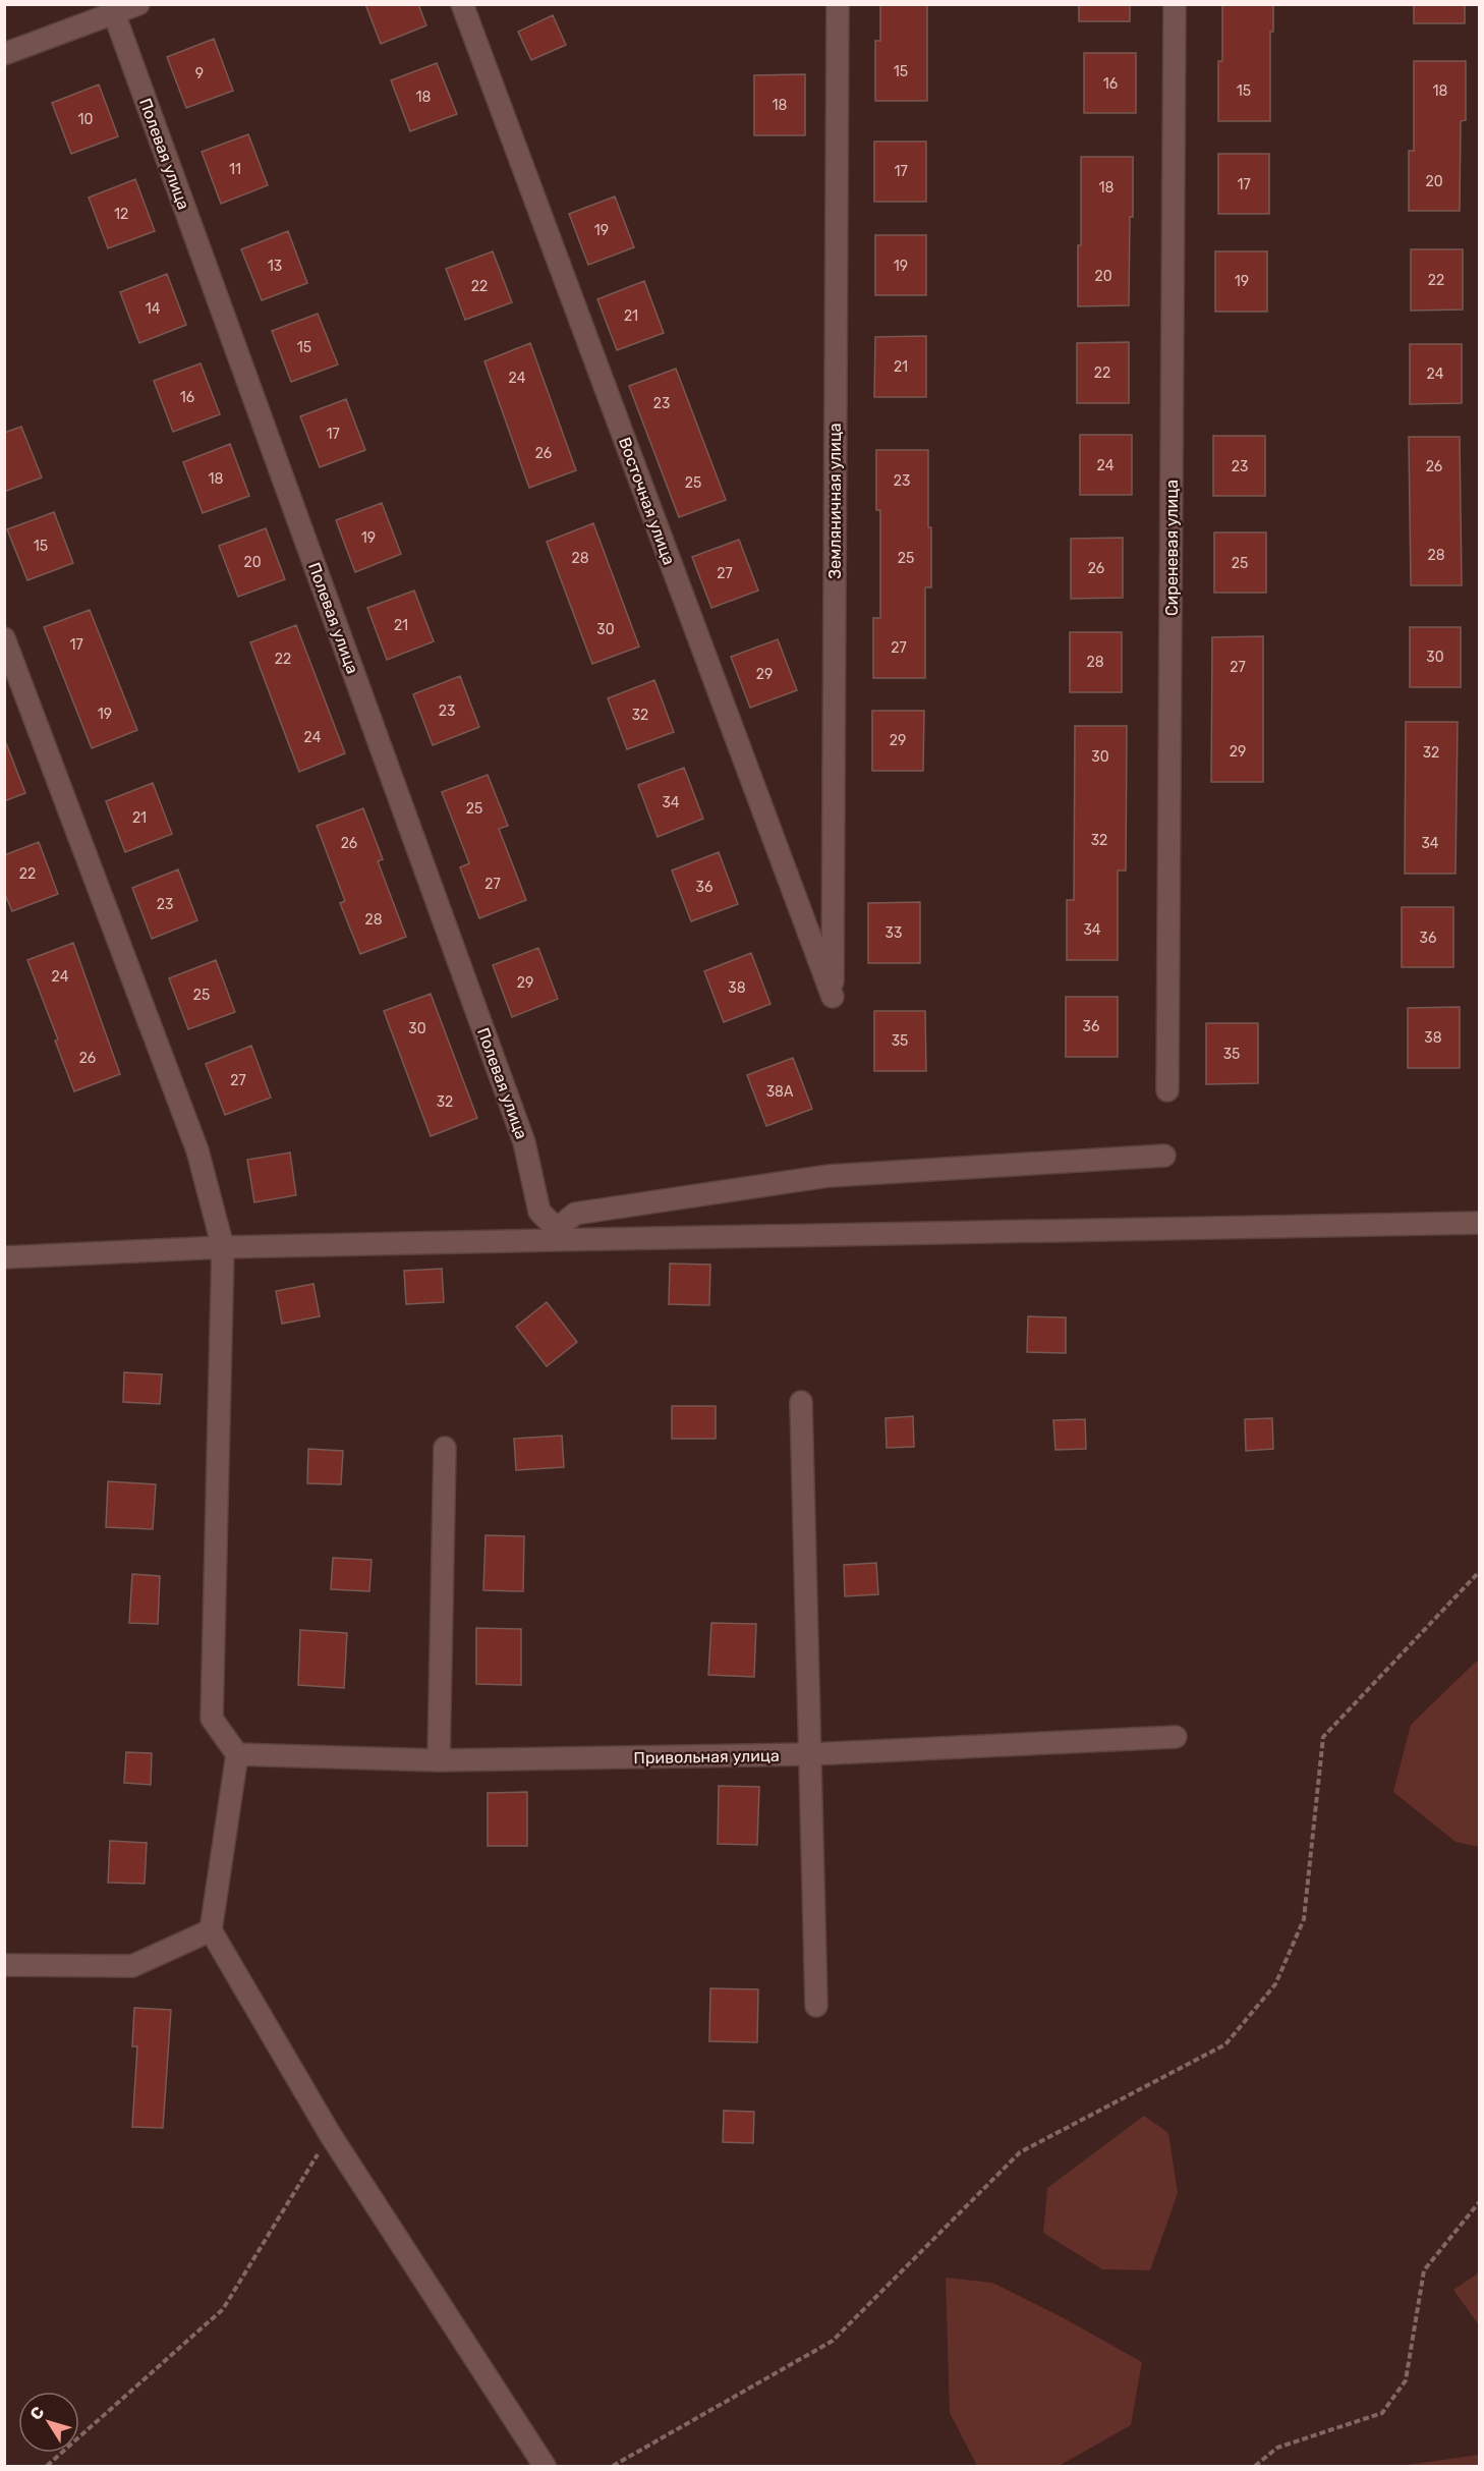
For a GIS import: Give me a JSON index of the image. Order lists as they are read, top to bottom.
{
  "streets": {
    "street": [
      "Полевая улица",
      "Восточная улица",
      "Земляничная улица",
      "Сиреневая улица",
      "Привольная улица"
    ]
  },
  "crossings": [
    ["Восточная улица", "Земляничная улица"]
  ],
  "house_numbers": [
    "15",
    "9",
    "16",
    "15",
    "18",
    "18",
    "18",
    "10",
    "11",
    "17",
    "20",
    "17",
    "18",
    "12",
    "19",
    "13",
    "19",
    "20",
    "22",
    "19",
    "22",
    "14",
    "21",
    "15",
    "21",
    "22",
    "24",
    "24",
    "16",
    "23",
    "17",
    "26",
    "24",
    "23",
    "26",
    "18",
    "23",
    "25",
    "19",
    "15",
    "28",
    "28",
    "25",
    "20",
    "25",
    "26",
    "27",
    "21",
    "30",
    "17",
    "27",
    "30",
    "22",
    "28",
    "27",
    "29",
    "23",
    "19",
    "32",
    "24",
    "29",
    "29",
    "32",
    "30",
    "34",
    "25",
    "21",
    "32",
    "26",
    "34",
    "22",
    "27",
    "36",
    "23",
    "28",
    "34",
    "33",
    "36",
    "24",
    "29",
    "38",
    "25",
    "36",
    "30",
    "38",
    "35",
    "35",
    "26",
    "27",
    "38А",
    "32"
  ],
  "north": "top left"
}
